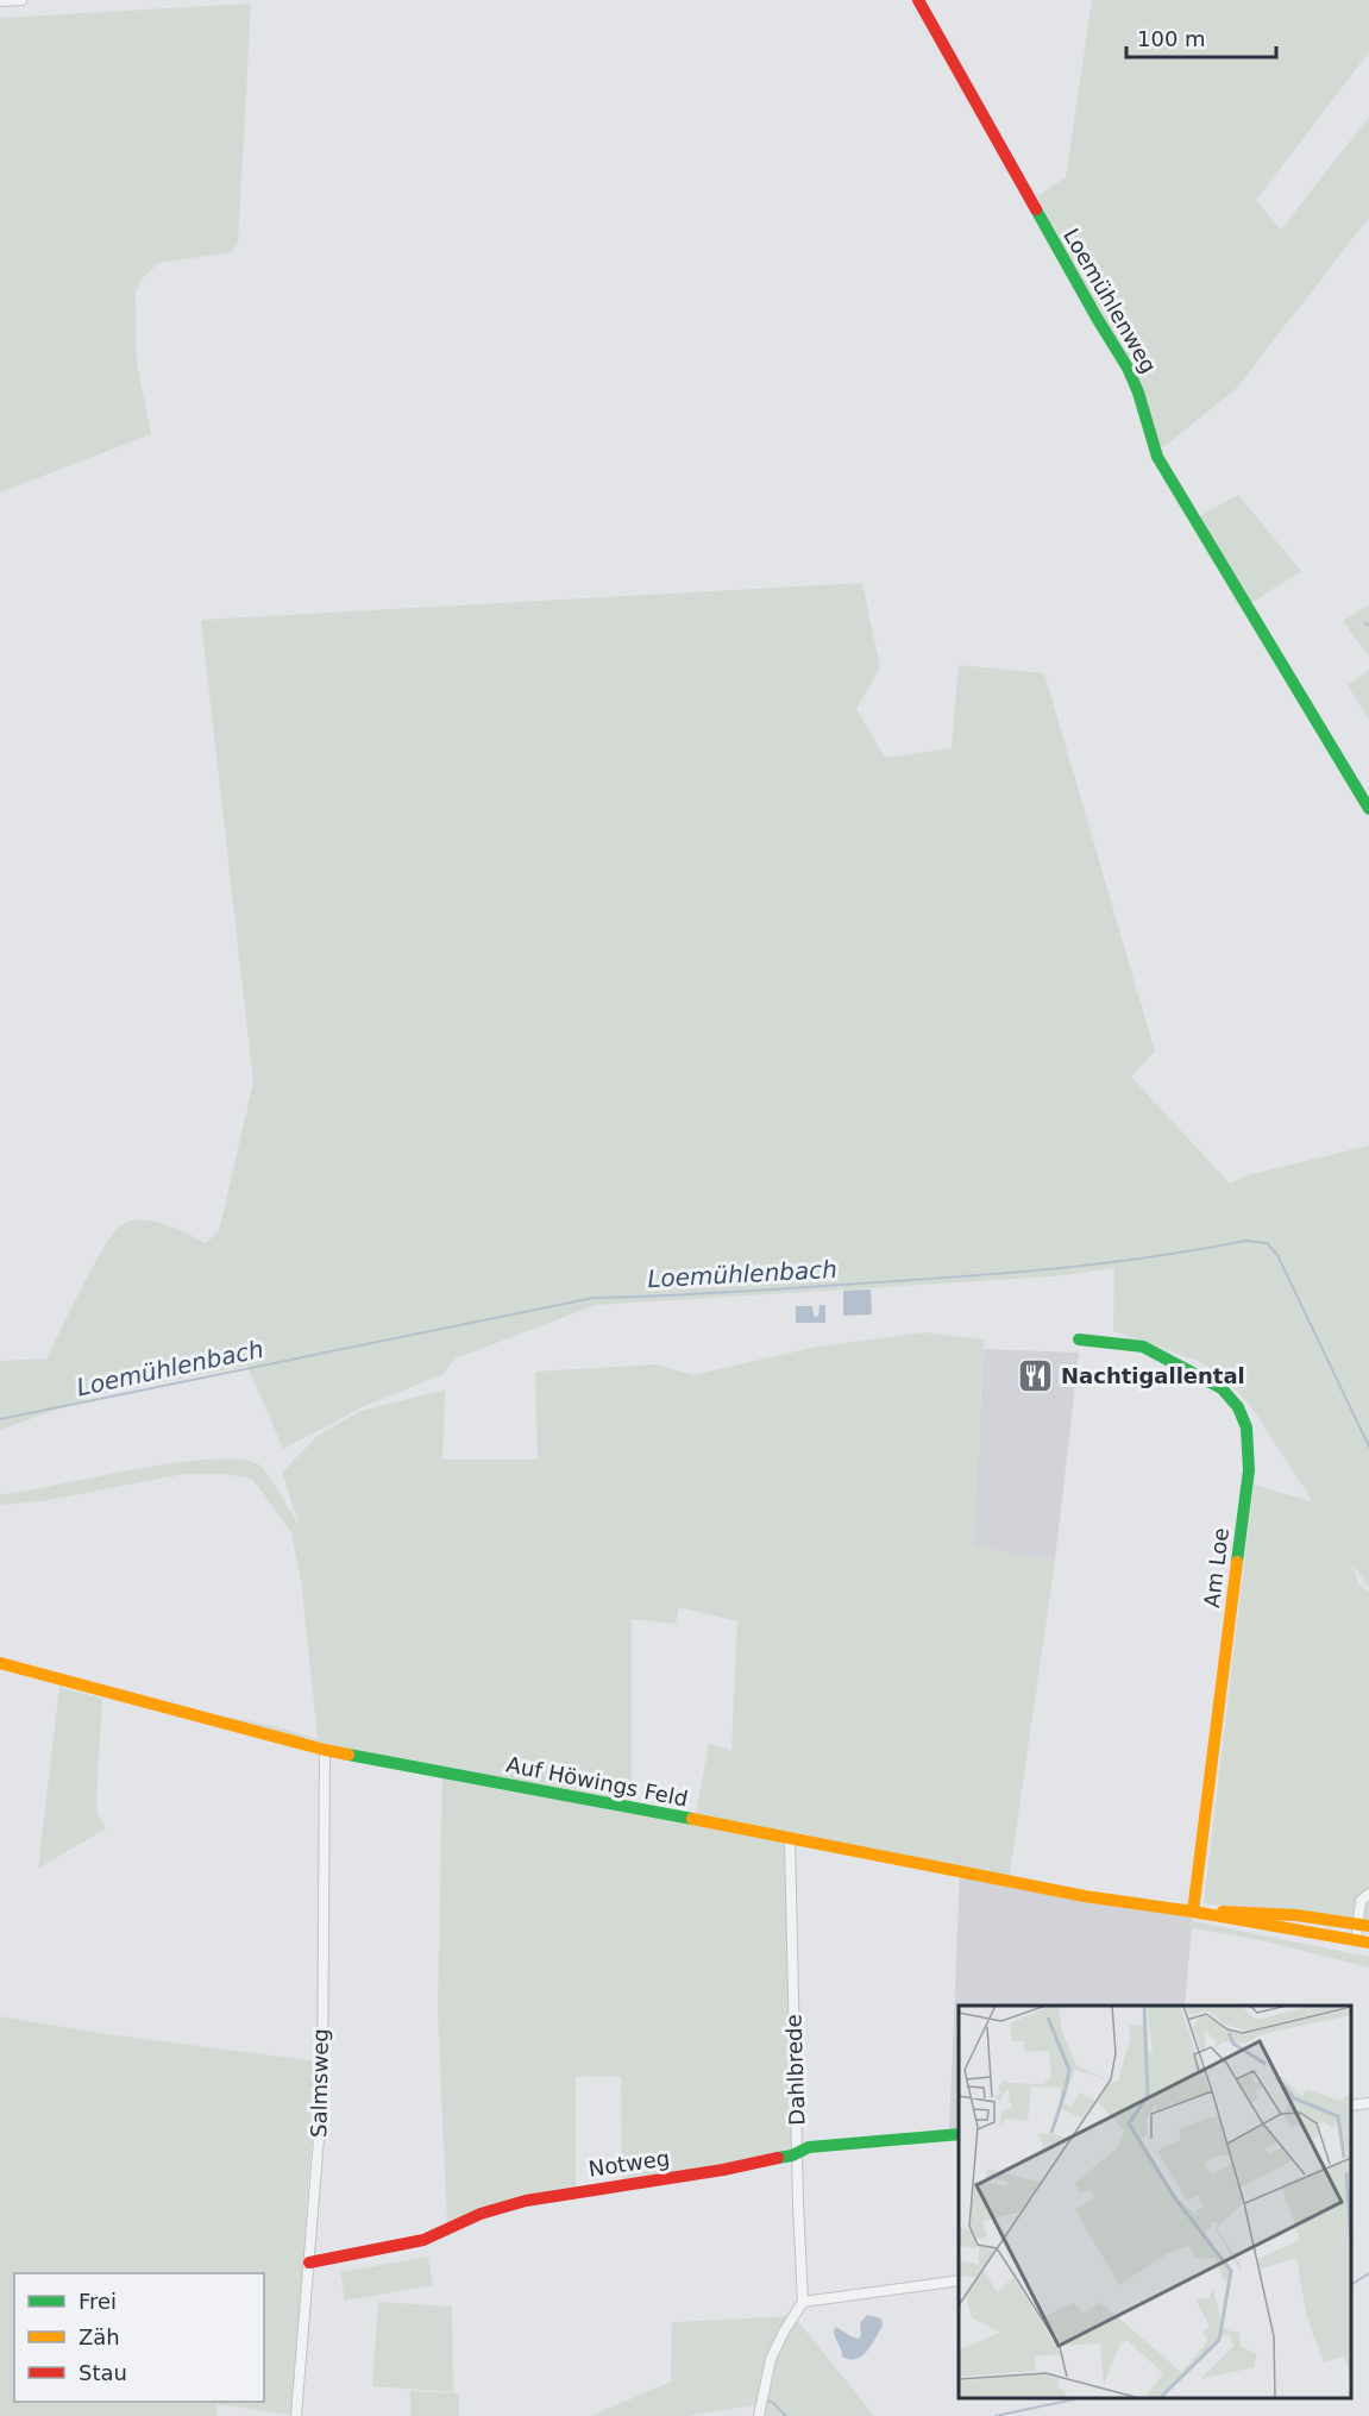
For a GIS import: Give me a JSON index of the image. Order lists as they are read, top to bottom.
{
  "streets": {
    "street": [
      "Loemühlenweg",
      "Am Loe",
      "Auf Höwings Feld",
      "Dahlbrede",
      "Salmsweg",
      "Notweg"
    ]
  },
  "crossings": [
    ["Am Loe", "Auf Höwings Feld"],
    ["Auf Höwings Feld", "Dahlbrede"],
    ["Auf Höwings Feld", "Salmsweg"],
    ["Dahlbrede", "Notweg"],
    ["Salmsweg", "Notweg"]
  ],
  "water": ["Loemühlenbach"],
  "places": {
    "restaurant": ["Nachtigallental"]
  },
  "legend": ["Frei", "Zäh", "Stau"],
  "scale_bar": "100 m"
}
